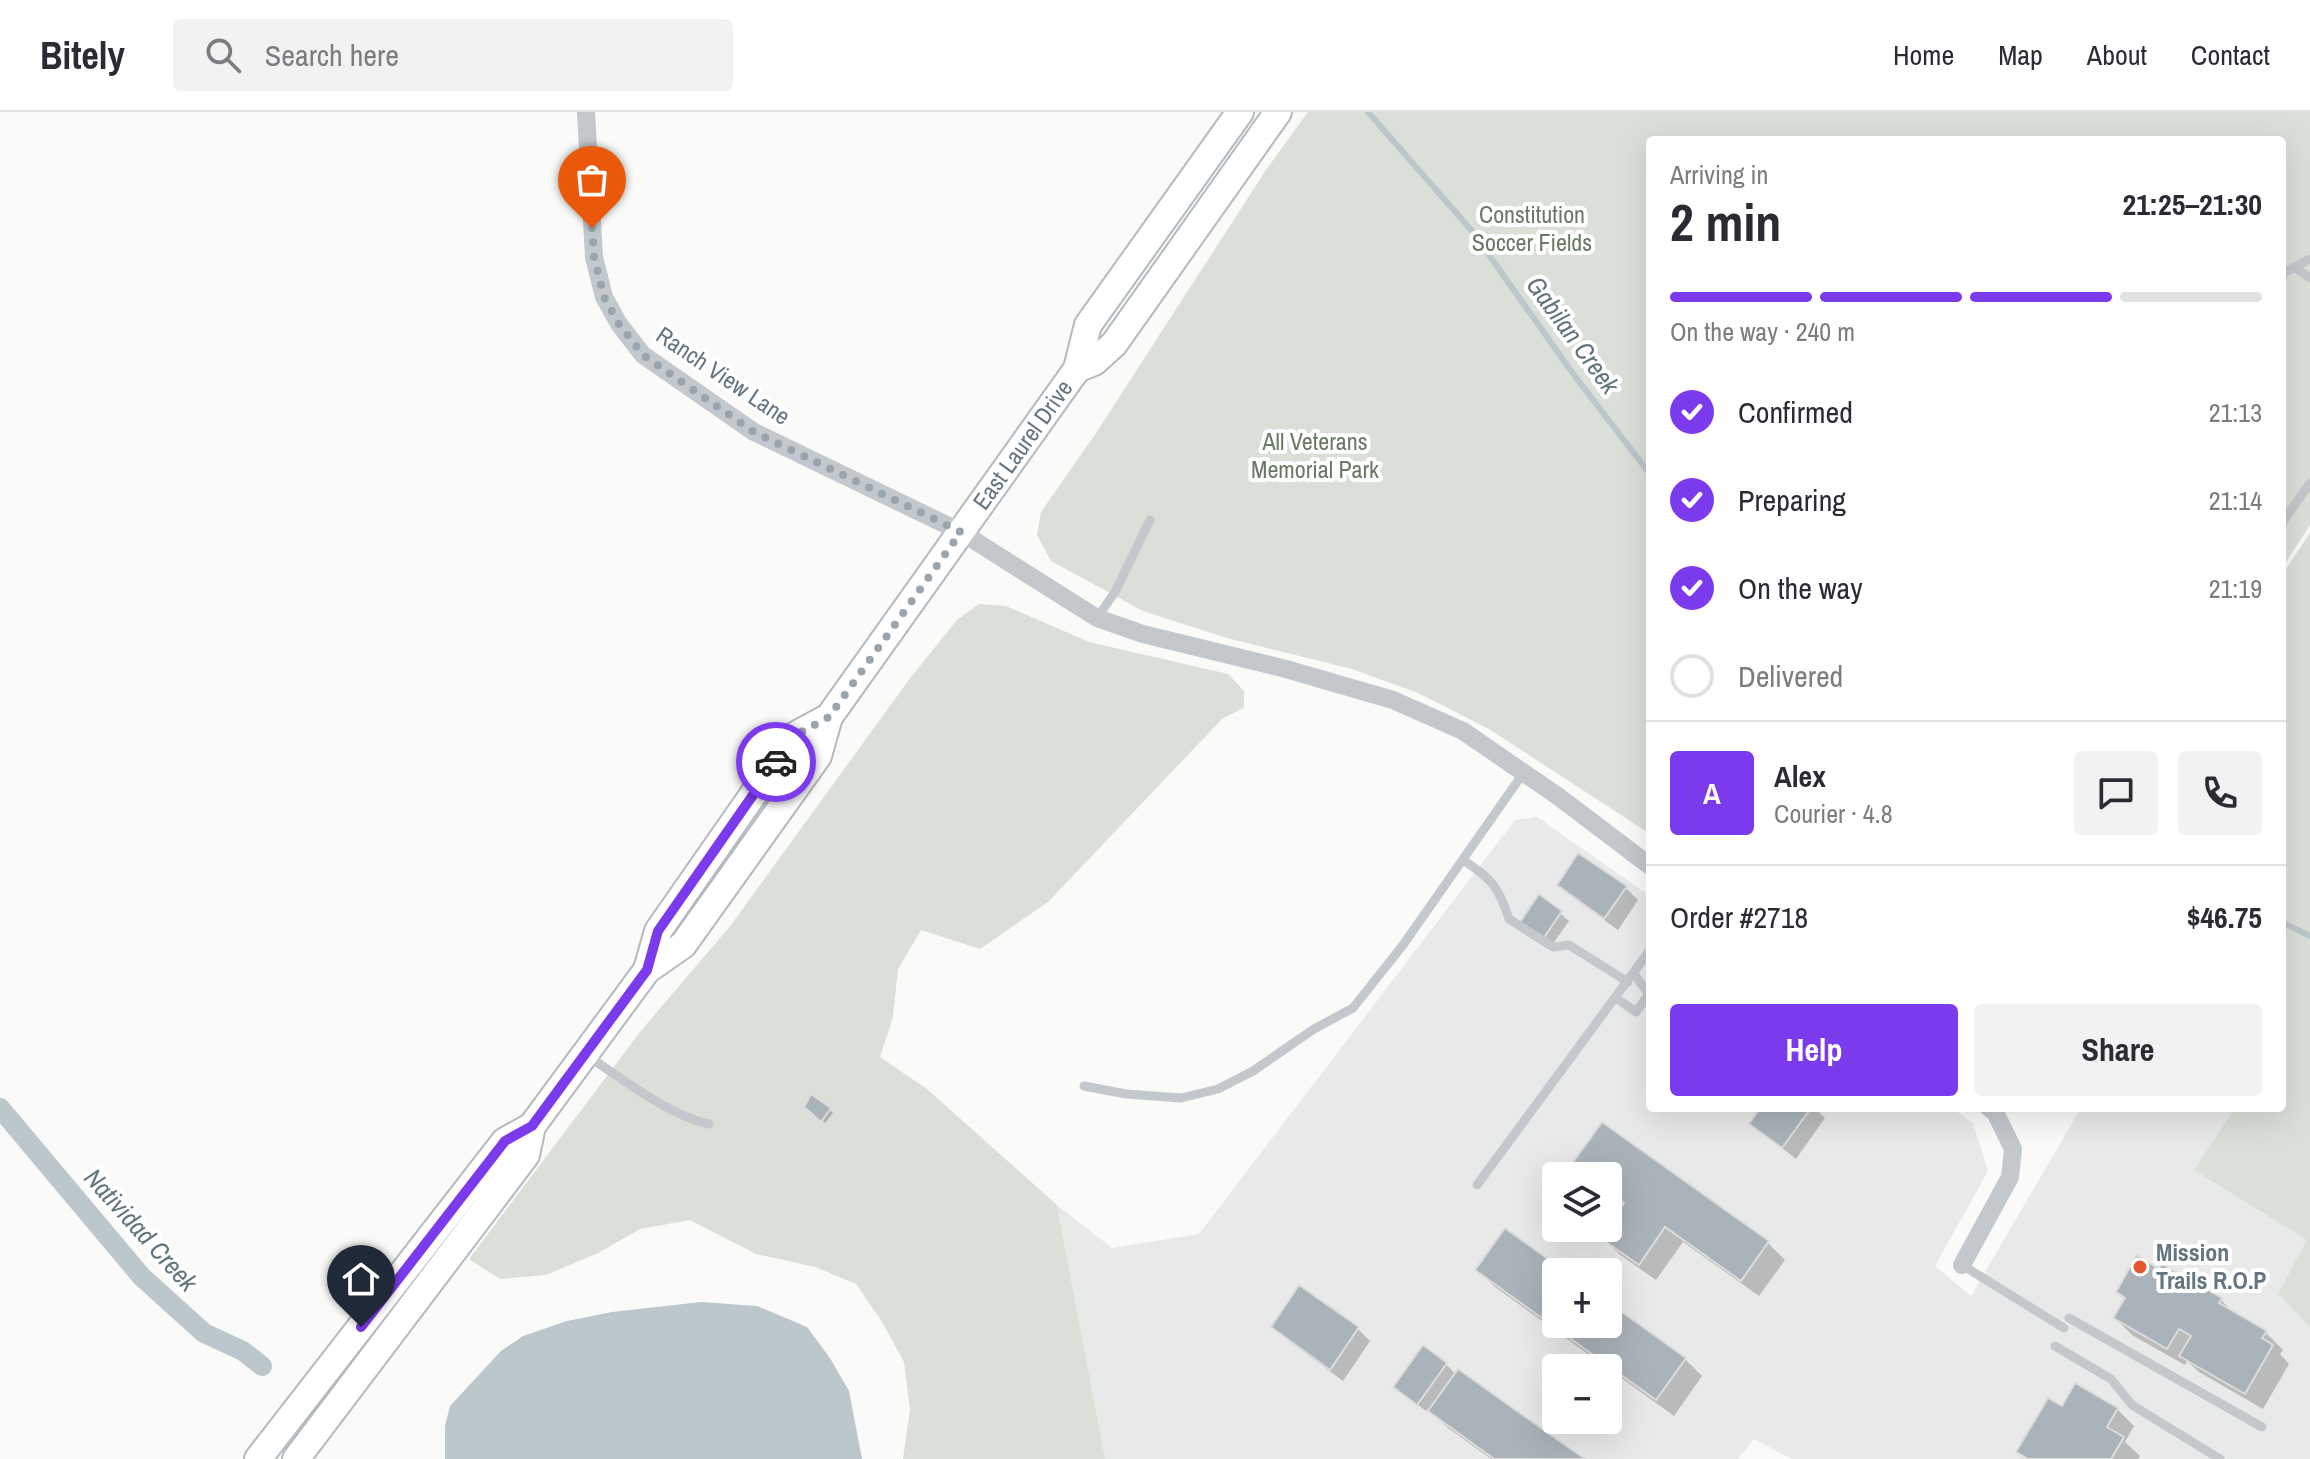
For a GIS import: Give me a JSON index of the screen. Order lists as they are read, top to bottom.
{
  "streets": {
    "main road": ["East Laurel Drive"],
    "street": ["Ranch View Lane"]
  },
  "crossings": [
    ["Ranch View Lane", "East Laurel Drive"]
  ],
  "water": ["Gabilan Creek", "Natividad Creek"],
  "parks": ["Constitution Soccer Fields", "All Veterans Memorial Park"],
  "places": ["Mission Trails R.O.P"],
  "page": {
    "header": "Bitely",
    "search": "Search here",
    "nav": [
      "Home",
      "Map",
      "About",
      "Contact"
    ],
    "heading": ["2 min", "Arriving in", "21:25–21:30"],
    "panel": [
      "Alex",
      "Courier · 4.8",
      "Order #2718",
      "$46.75"
    ],
    "bar": "On the way · 240 m",
    "list": [
      ["Confirmed", "21:13"],
      ["Preparing", "21:14"],
      ["On the way", "21:19"],
      "Delivered"
    ],
    "round": "A",
    "buttons": ["Help", "Share"],
    "map_buttons": ["+", "−"]
  }
}
